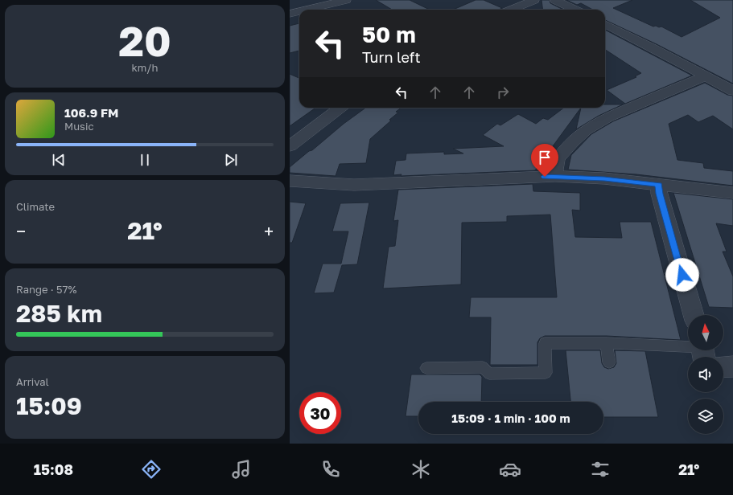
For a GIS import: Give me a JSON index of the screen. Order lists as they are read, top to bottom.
{
  "north": "top",
  "page": {
    "tile": [
      ["20", "km/h"],
      "Climate",
      ["Range · 57%", "285 km"],
      ["Arrival", "15:09"]
    ],
    "turn": ["50 m", "Turn left"],
    "song": ["106.9 FM", "Music"],
    "heat": ["−", "21°", "+"],
    "limit": "30",
    "trip": "15:09 · 1 min · 100 m",
    "tabs": ["15:08", "21°"]
  }
}
